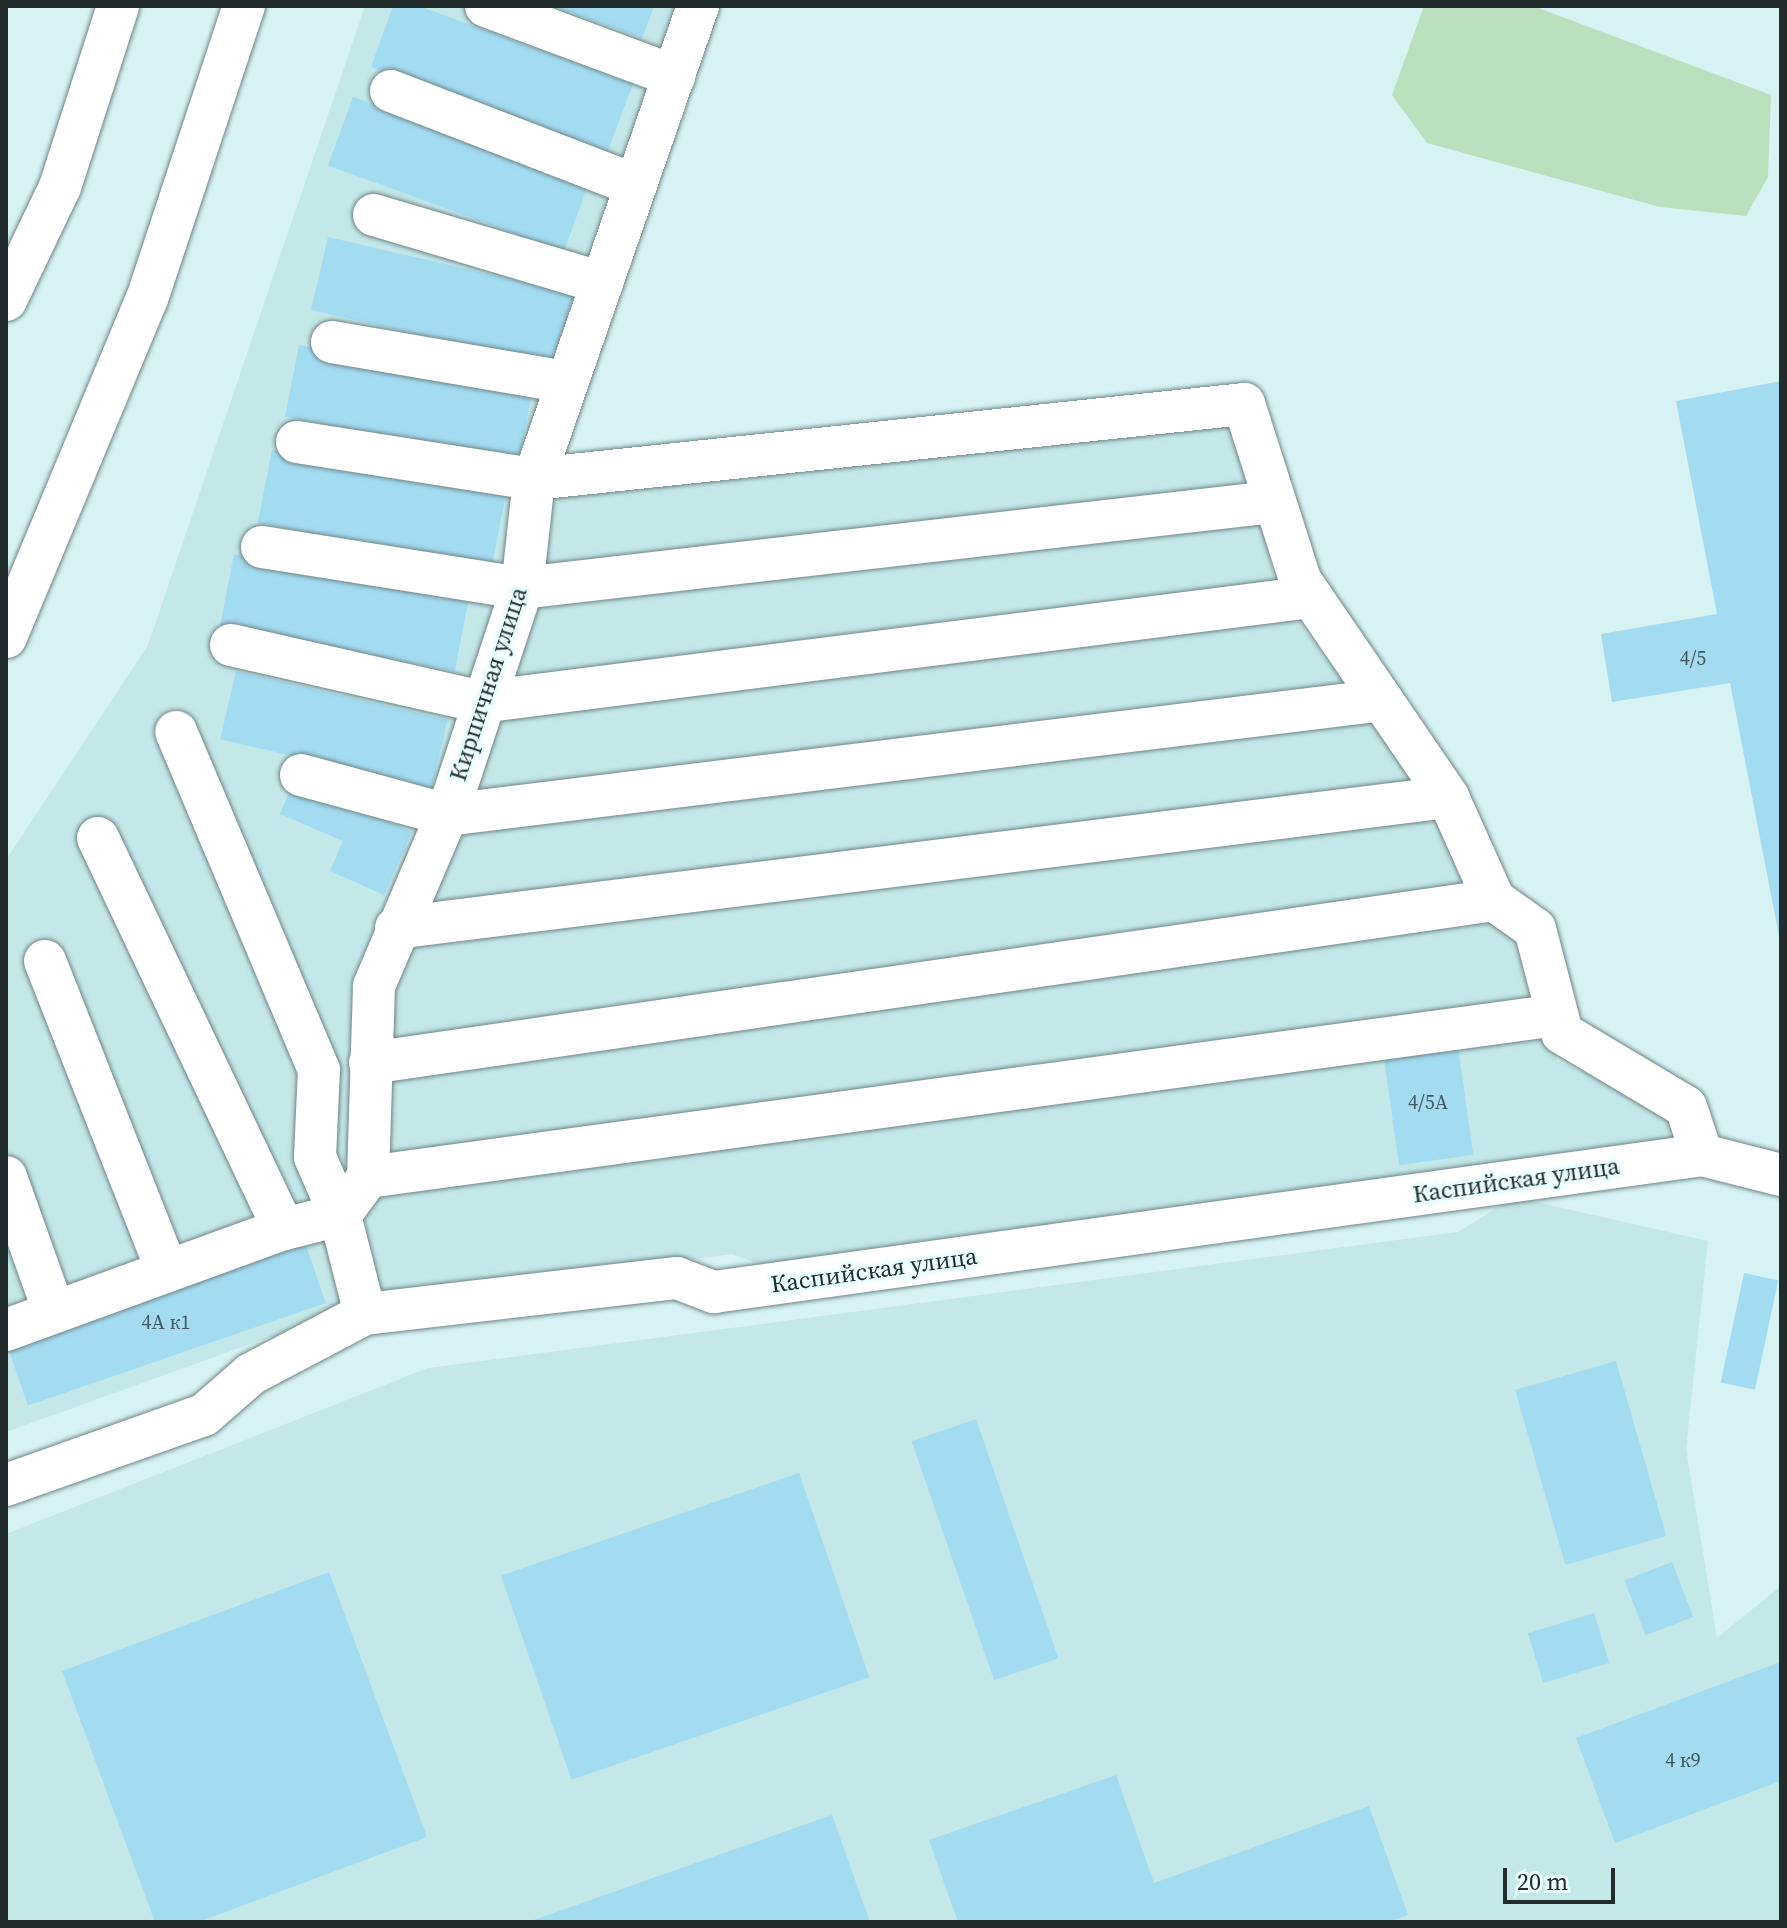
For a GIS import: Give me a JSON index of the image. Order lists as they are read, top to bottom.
{
  "streets": {
    "street": ["Кирпичная улица", "Каспийская улица"]
  },
  "house_numbers": [
    "4/5",
    "4/5А",
    "4А к1",
    "4 к9"
  ],
  "scale_bar": "20 m"
}
